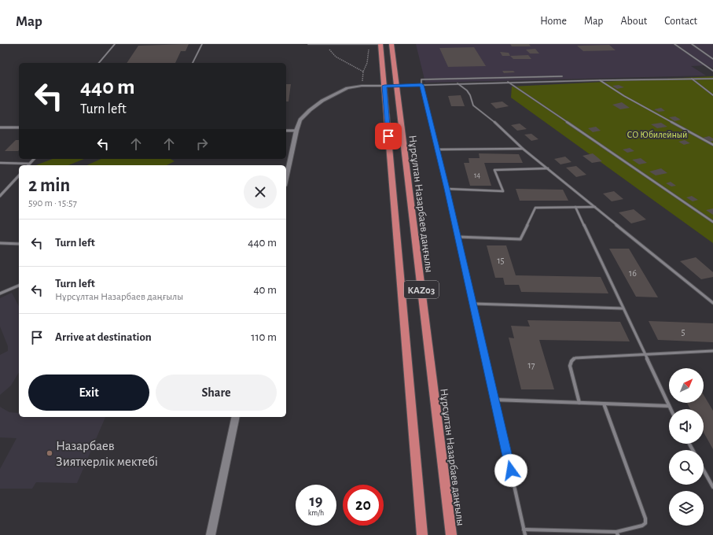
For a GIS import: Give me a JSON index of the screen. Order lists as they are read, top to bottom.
{
  "streets": {
    "main road": ["Нұрсұлтан Назарбаев даңғылы", "KАZ03"]
  },
  "parks": ["СО Юбилейный"],
  "places": ["Назарбаев Зияткерлік мектебі"],
  "house_numbers": [
    "14",
    "15",
    "16",
    "5",
    "17"
  ],
  "north": "top right",
  "page": {
    "header": "Map",
    "nav": [
      "Home",
      "Map",
      "About",
      "Contact"
    ],
    "turn": ["440 m", "Turn left"],
    "heading": ["2 min", "590 m · 15:57"],
    "list": [
      {
        "name": "Turn left",
        "value": "440 m"
      },
      {
        "name": "Turn left",
        "note": "Нұрсұлтан Назарбаев даңғылы",
        "value": "40 m"
      },
      {
        "name": "Arrive at destination",
        "value": "110 m"
      }
    ],
    "buttons": ["Exit", "Share"],
    "speed": "19 km/h",
    "limit": "20"
  }
}
